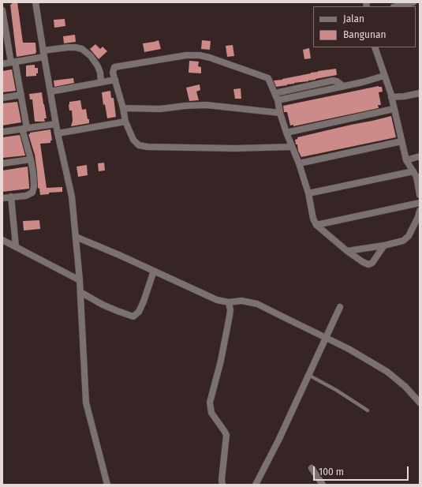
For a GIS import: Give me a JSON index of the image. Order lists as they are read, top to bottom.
{
  "legend": ["Jalan", "Bangunan"],
  "scale_bar": "100 m"
}
